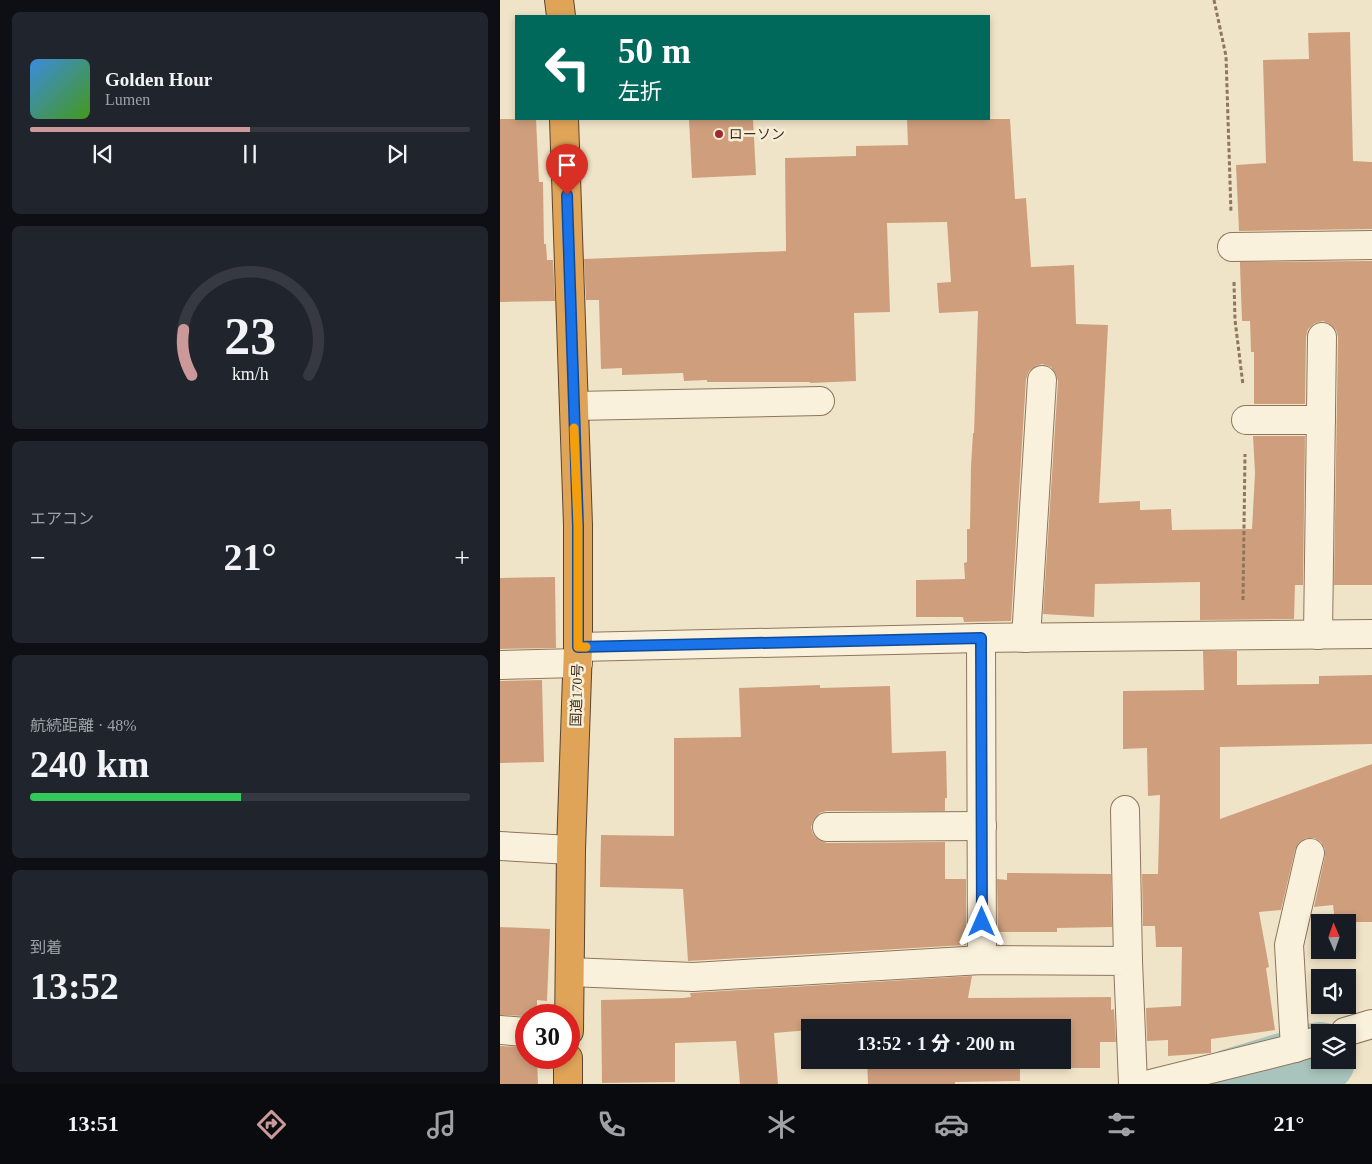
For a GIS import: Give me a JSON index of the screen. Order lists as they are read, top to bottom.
{
  "streets": {
    "highway": ["国道170号"]
  },
  "places": ["ローソン"],
  "north": "top",
  "page": {
    "turn": ["50 m", "左折"],
    "song": ["Golden Hour", "Lumen"],
    "tile": [
      "エアコン",
      ["航続距離 · 48%", "240 km"],
      ["到着", "13:52"]
    ],
    "heat": ["−", "21°", "+"],
    "limit": "30",
    "trip": "13:52 · 1 分 · 200 m",
    "tabs": ["13:51", "21°"],
    "gauge": ["23", "km/h"]
  }
}
